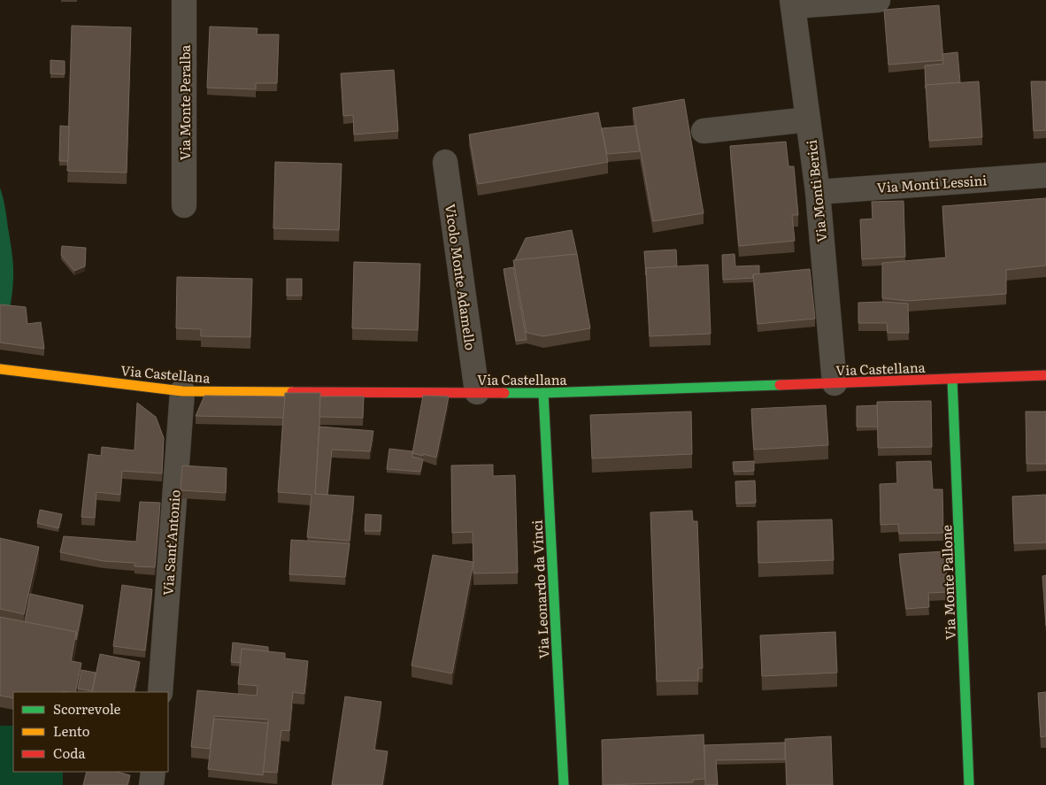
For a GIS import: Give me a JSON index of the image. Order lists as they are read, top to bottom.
{
  "streets": {
    "main road": ["Via Castellana", "Via Monte Pallone", "Via Leonardo da Vinci"],
    "street": [
      "Via Monte Peralba",
      "Via Monti Lessini",
      "Via Monti Berici",
      "Vicolo Monte Adamello",
      "Via Sant'Antonio"
    ]
  },
  "crossings": [
    ["Via Monti Lessini", "Via Monti Berici"],
    ["Via Monti Berici", "Via Castellana"],
    ["Vicolo Monte Adamello", "Via Castellana"],
    ["Via Castellana", "Via Sant'Antonio"],
    ["Via Castellana", "Via Monte Pallone"],
    ["Via Castellana", "Via Leonardo da Vinci"]
  ],
  "legend": ["Scorrevole", "Lento", "Coda"]
}
